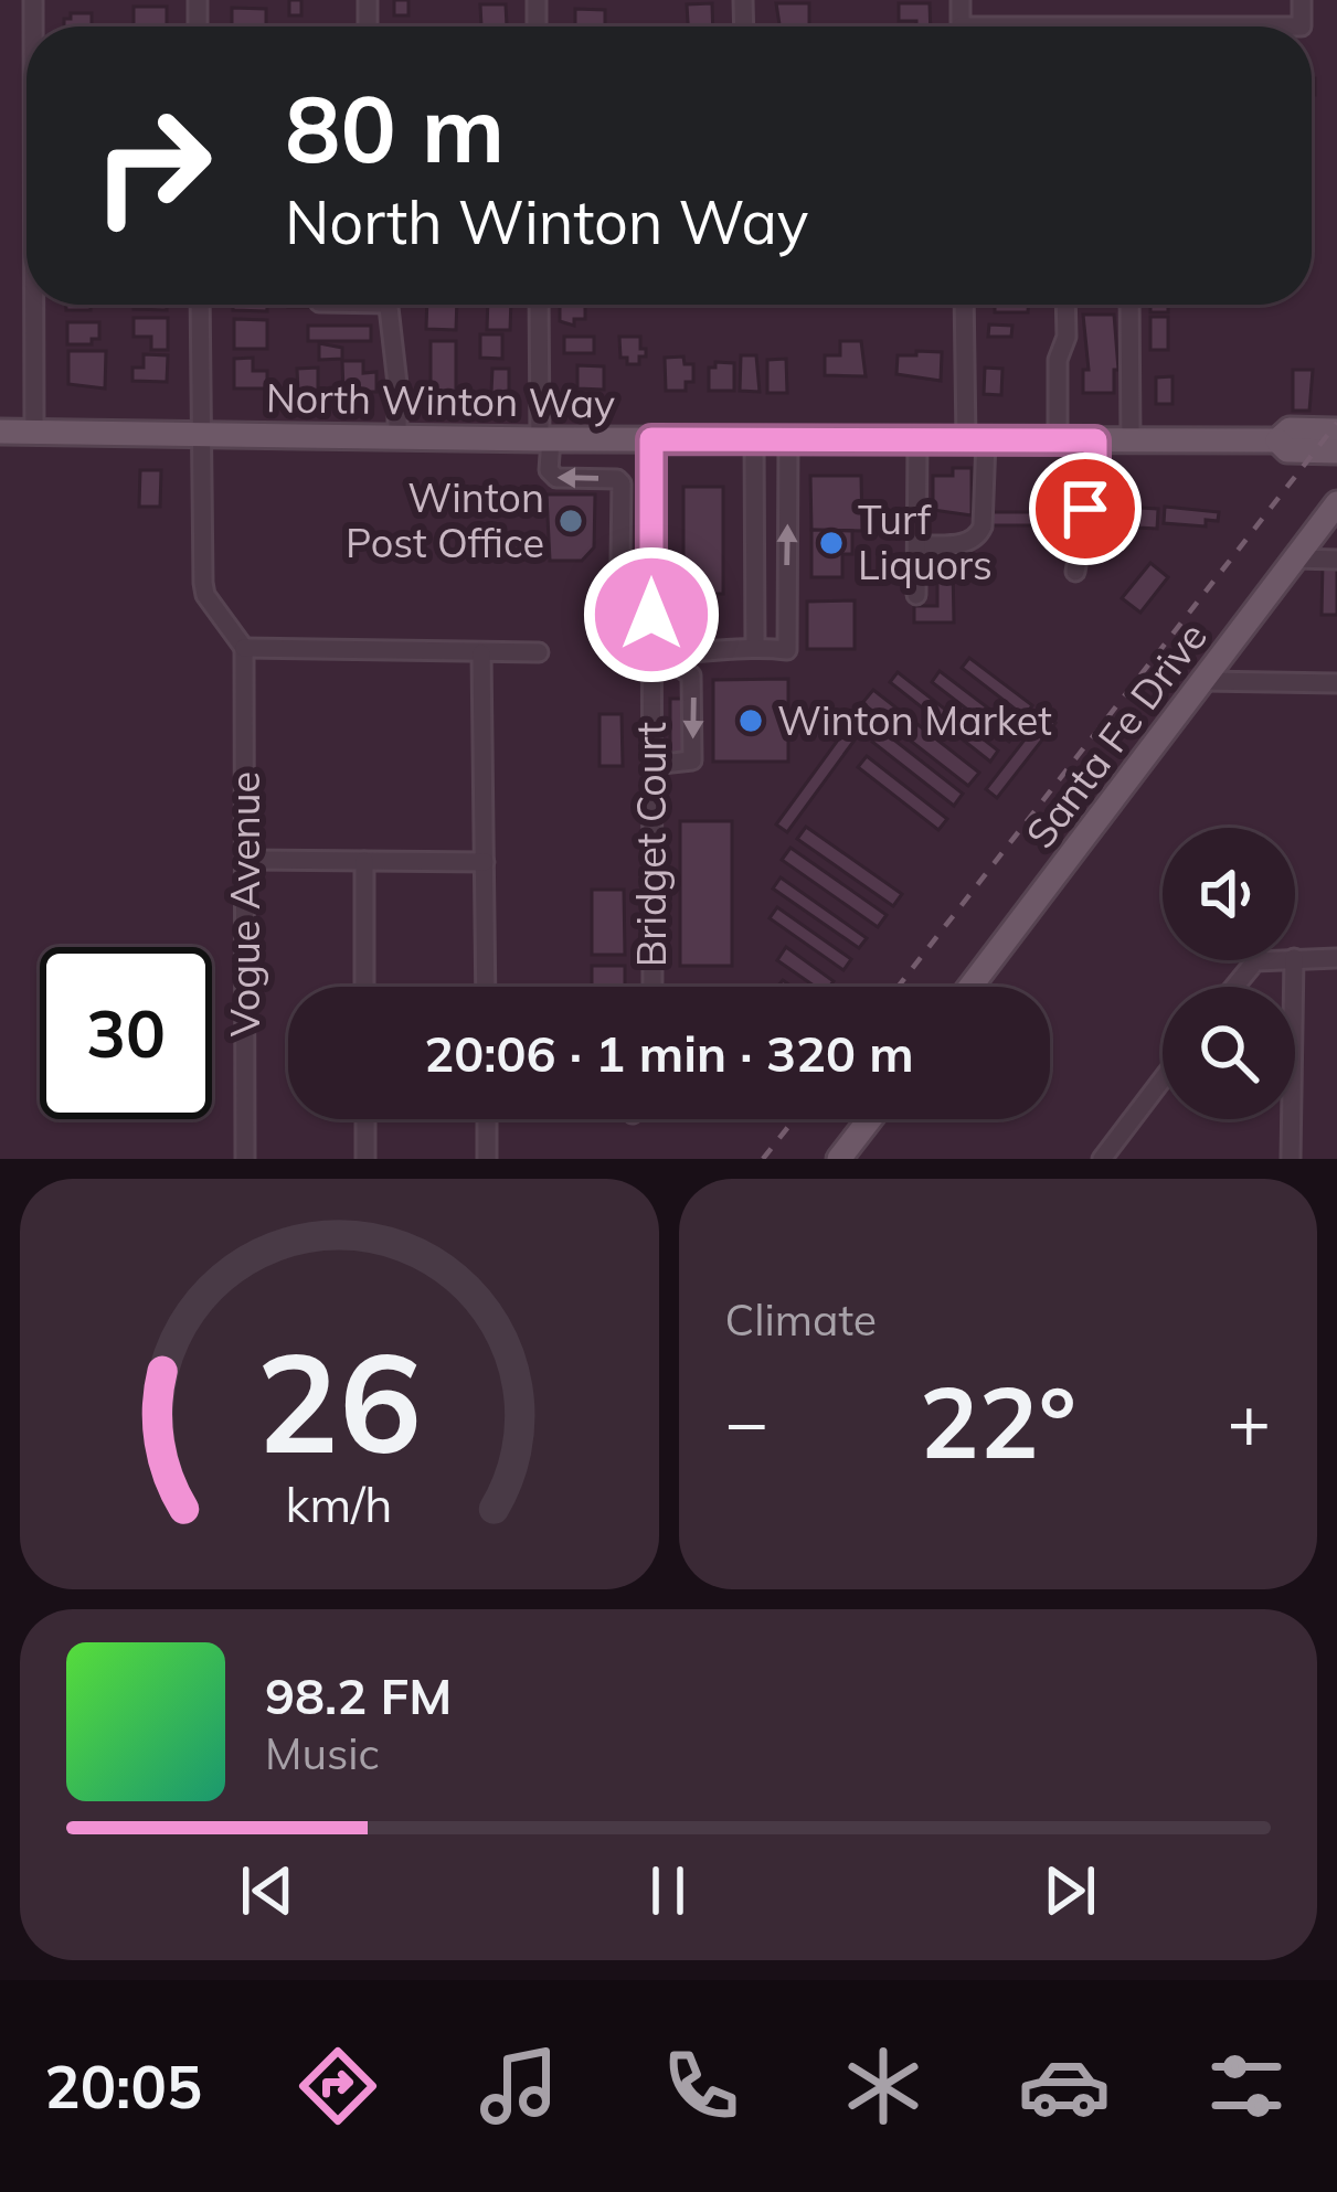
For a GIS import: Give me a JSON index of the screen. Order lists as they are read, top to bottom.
{
  "streets": {
    "main road": ["North Winton Way", "Santa Fe Drive"],
    "street": ["Bridget Court", "Vogue Avenue"]
  },
  "crossings": [
    ["North Winton Way", "Bridget Court"]
  ],
  "places": ["Winton Post Office", "Turf Liquors", "Winton Market"],
  "page": {
    "turn": ["80 m", "North Winton Way"],
    "limit": "30",
    "trip": "20:06 · 1 min · 320 m",
    "tile": "Climate",
    "heat": ["−", "22°", "+"],
    "song": ["98.2 FM", "Music"],
    "tabs": "20:05",
    "gauge": ["26", "km/h"]
  }
}
